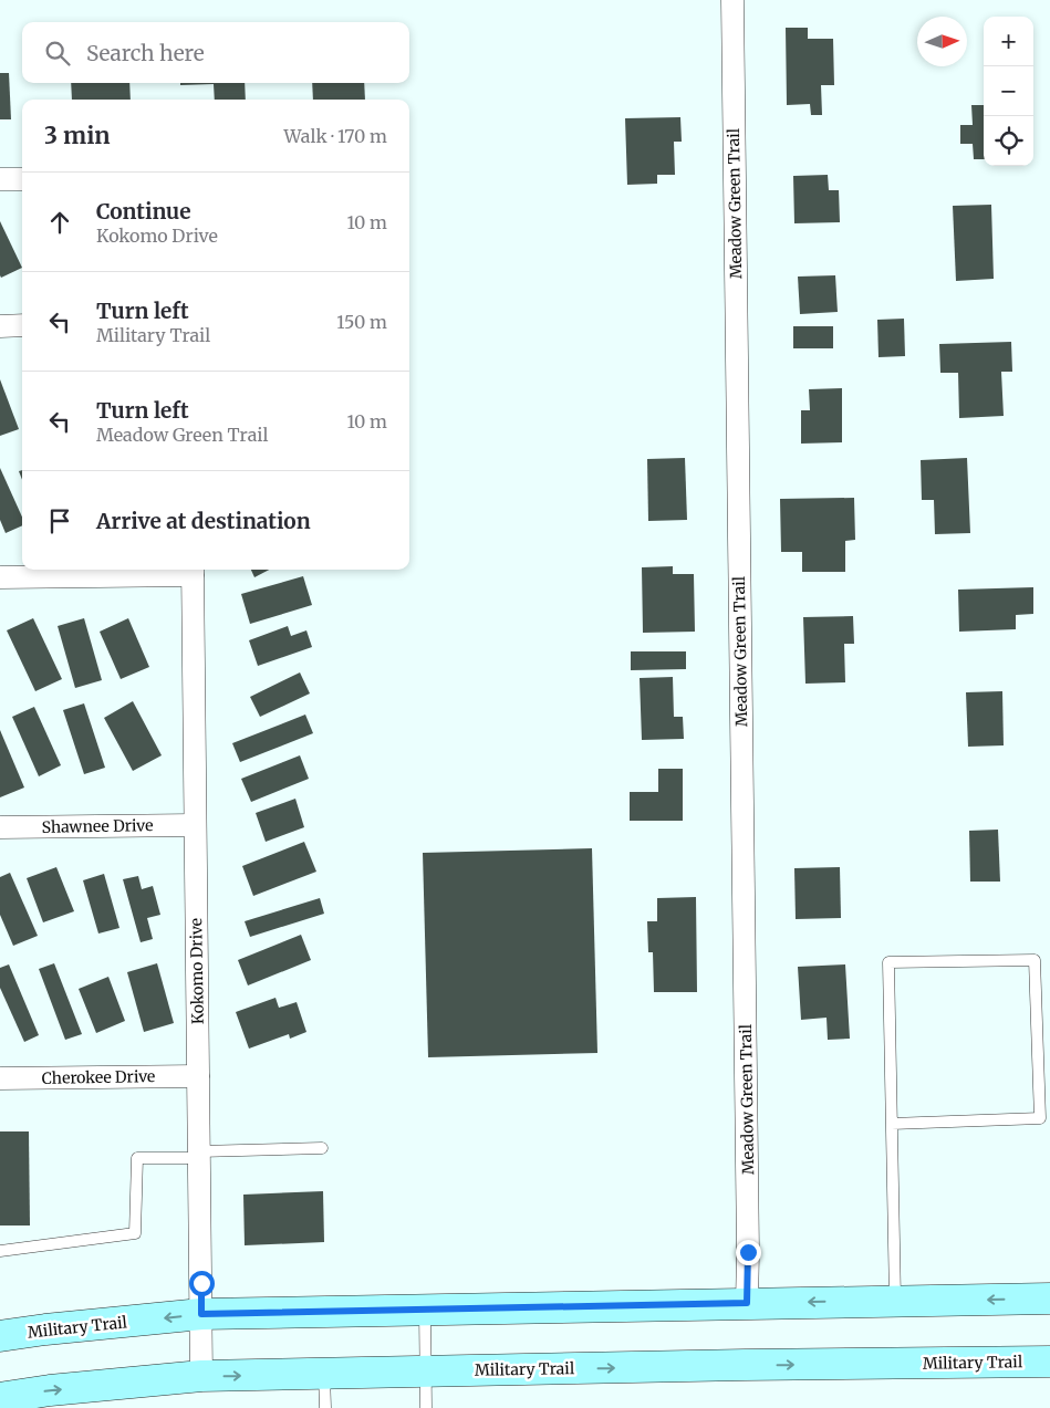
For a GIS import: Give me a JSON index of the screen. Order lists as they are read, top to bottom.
{
  "streets": {
    "main road": ["Military Trail"],
    "street": [
      "Meadow Green Trail",
      "Shawnee Drive",
      "Kokomo Drive",
      "Cherokee Drive"
    ]
  },
  "crossings": [
    ["Meadow Green Trail", "Military Trail"],
    ["Shawnee Drive", "Kokomo Drive"],
    ["Kokomo Drive", "Cherokee Drive"],
    ["Kokomo Drive", "Military Trail"]
  ],
  "north": "right",
  "page": {
    "map_buttons": ["+", "−"],
    "search": "Search here",
    "heading": ["3 min", "Walk · 170 m"],
    "list": [
      ["Continue", "Kokomo Drive", "10 m"],
      ["Turn left", "Military Trail", "150 m"],
      ["Turn left", "Meadow Green Trail", "10 m"],
      "Arrive at destination"
    ]
  }
}
